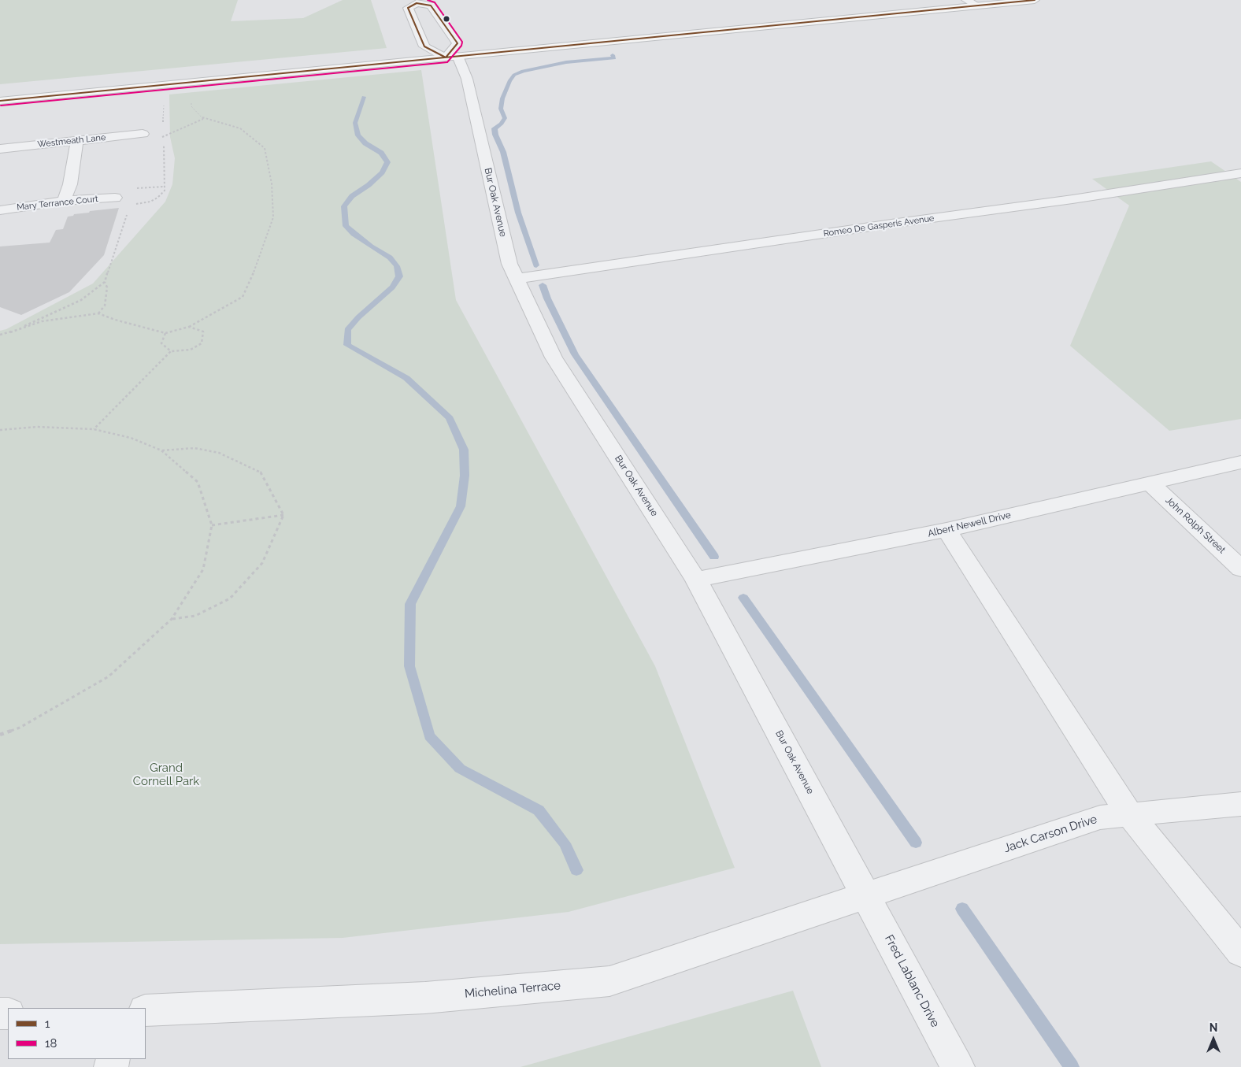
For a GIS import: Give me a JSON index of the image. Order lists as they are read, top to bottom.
{
  "streets": {
    "street": [
      "Westmeath Lane",
      "Bur Oak Avenue",
      "Mary Terrance Court",
      "Romeo De Gasperis Avenue",
      "Albert Newell Drive",
      "John Rolph Street",
      "Jack Carson Drive",
      "Fred Lablanc Drive",
      "Michelina Terrace"
    ]
  },
  "crossings": [
    ["Bur Oak Avenue", "Romeo De Gasperis Avenue"],
    ["Bur Oak Avenue", "Albert Newell Drive"],
    ["Bur Oak Avenue", "Jack Carson Drive"],
    ["Bur Oak Avenue", "Fred Lablanc Drive"],
    ["Bur Oak Avenue", "Michelina Terrace"],
    ["Albert Newell Drive", "John Rolph Street"],
    ["Jack Carson Drive", "Fred Lablanc Drive"],
    ["Jack Carson Drive", "Michelina Terrace"],
    ["Fred Lablanc Drive", "Michelina Terrace"]
  ],
  "parks": ["Grand Cornell Park"],
  "lines": ["transit line 1", "transit line 18"],
  "legend": ["1", "18"],
  "north": "top"
}
